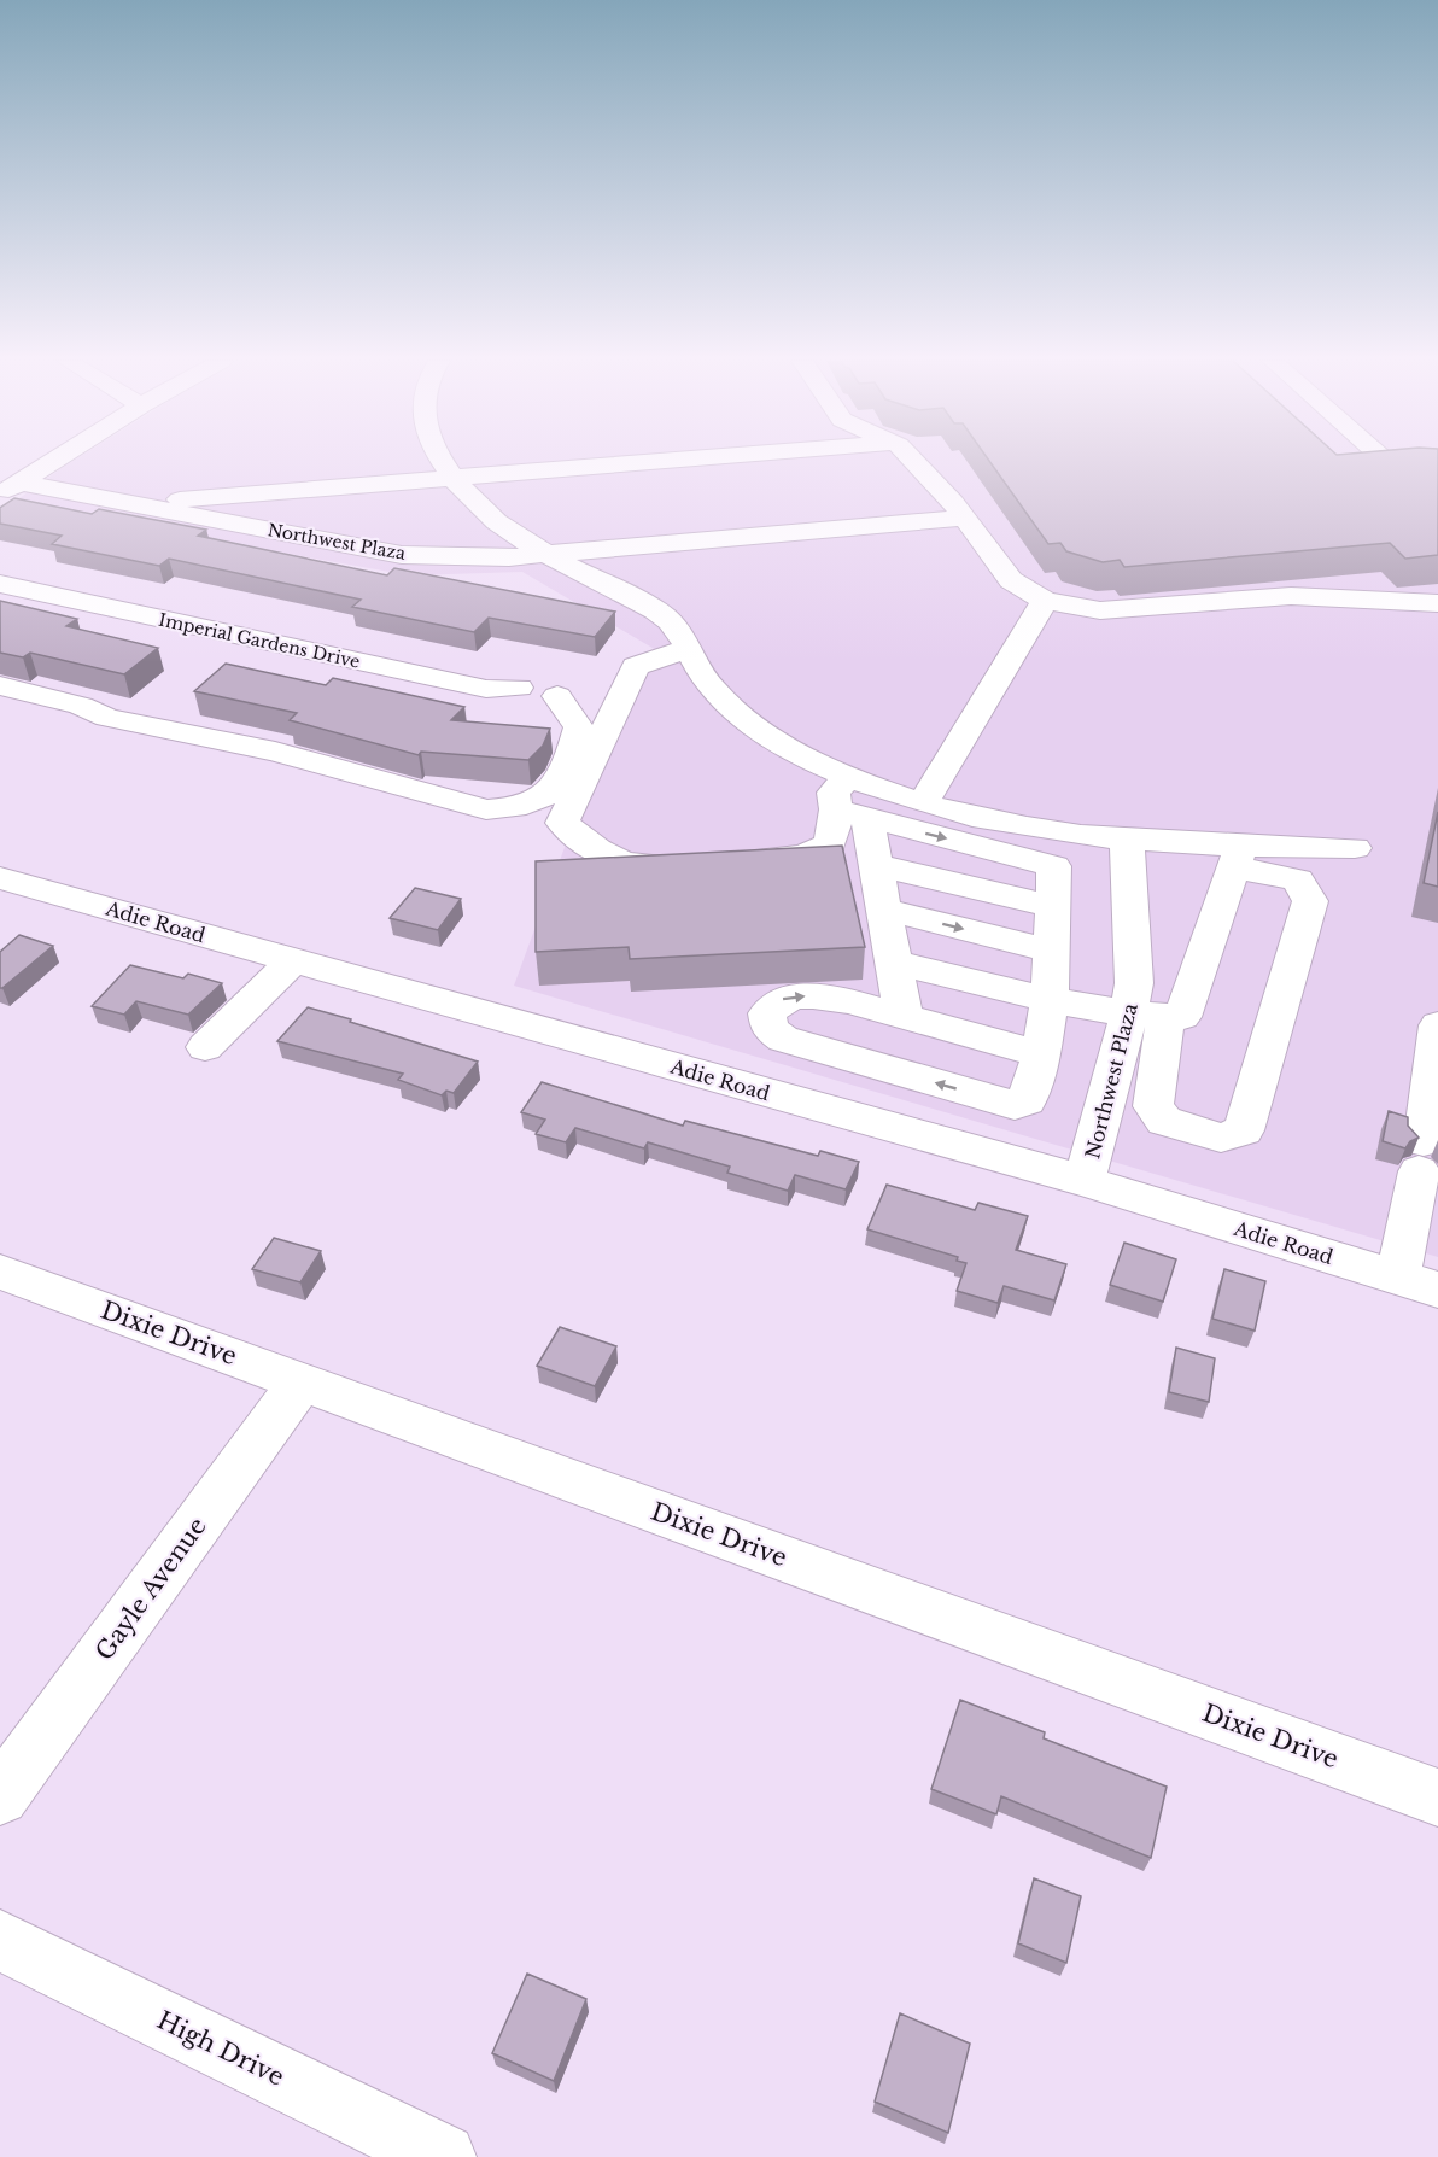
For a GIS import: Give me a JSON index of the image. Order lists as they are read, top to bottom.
{
  "streets": {
    "street": [
      "Northwest Plaza",
      "Imperial Gardens Drive",
      "Adie Road",
      "Dixie Drive",
      "Gayle Avenue",
      "High Drive"
    ]
  },
  "crossings": [
    ["Northwest Plaza", "Adie Road"],
    ["Dixie Drive", "Gayle Avenue"]
  ]
}
